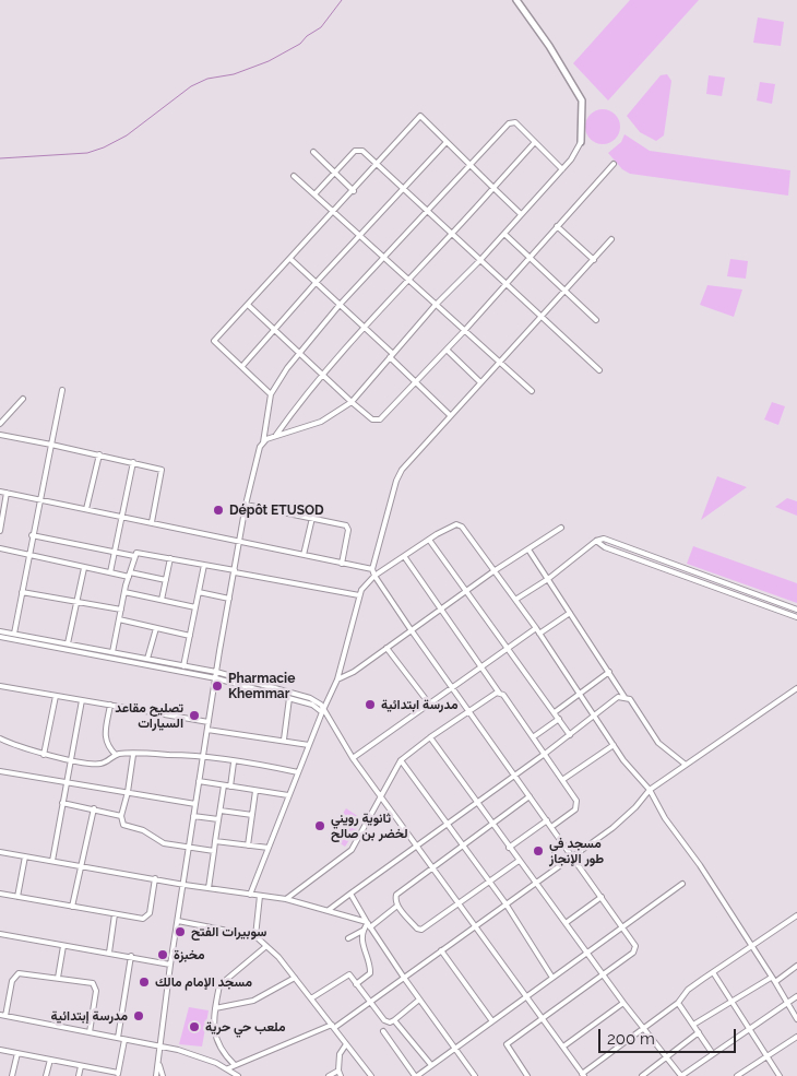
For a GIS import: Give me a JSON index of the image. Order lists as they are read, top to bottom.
{
  "places": [
    "Dépôt ETUSOD",
    "Pharmacie Khemmar",
    "مدرسة ابتدائية",
    "تصليح مقاعد السيارات",
    "ثانوية رويني لخضر بن صالح",
    "مسجد في طور الإنجاز",
    "سوبيرات الفتح",
    "مخبزة",
    "مسجد الإمام مالك",
    "مدرسة إبتدائية",
    "ملعب حي حرية"
  ],
  "scale_bar": "200 m"
}
